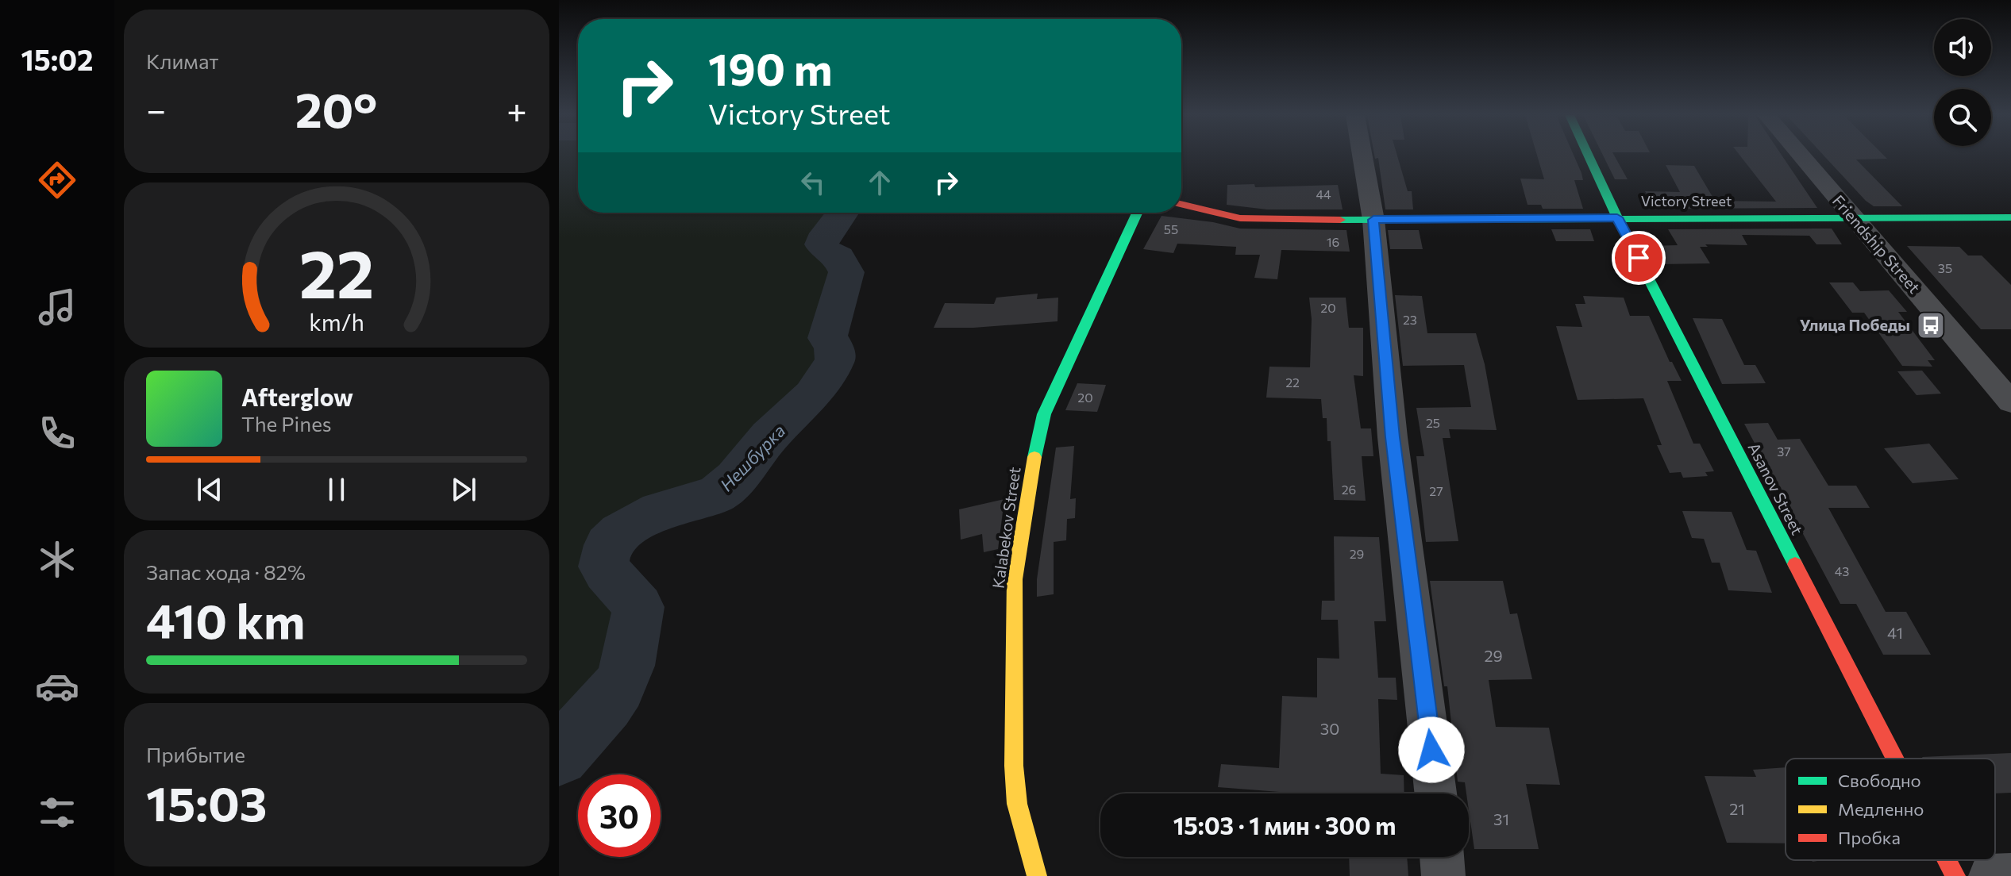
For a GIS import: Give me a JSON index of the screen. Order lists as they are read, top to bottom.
{
  "streets": {
    "street": [
      "Victory Street",
      "Friendship Street",
      "Asanov Street",
      "Kalabekov Street"
    ]
  },
  "crossings": [
    ["Victory Street", "Friendship Street"],
    ["Victory Street", "Asanov Street"]
  ],
  "water": ["Нешбурка"],
  "places": {
    "bus stop": ["Улица Победы"]
  },
  "house_numbers": [
    "44",
    "55",
    "16",
    "35",
    "20",
    "23",
    "22",
    "20",
    "25",
    "37",
    "26",
    "27",
    "29",
    "43",
    "41",
    "29",
    "30",
    "21",
    "31"
  ],
  "legend": ["Свободно", "Медленно", "Пробка"],
  "page": {
    "tabs": "15:02",
    "tile": [
      "Климат",
      ["Запас хода · 82%", "410 km"],
      ["Прибытие", "15:03"]
    ],
    "turn": ["190 m", "Victory Street"],
    "heat": ["−", "20°", "+"],
    "song": ["Afterglow", "The Pines"],
    "limit": "30",
    "trip": "15:03 · 1 мин · 300 m",
    "gauge": ["22", "km/h"]
  }
}
